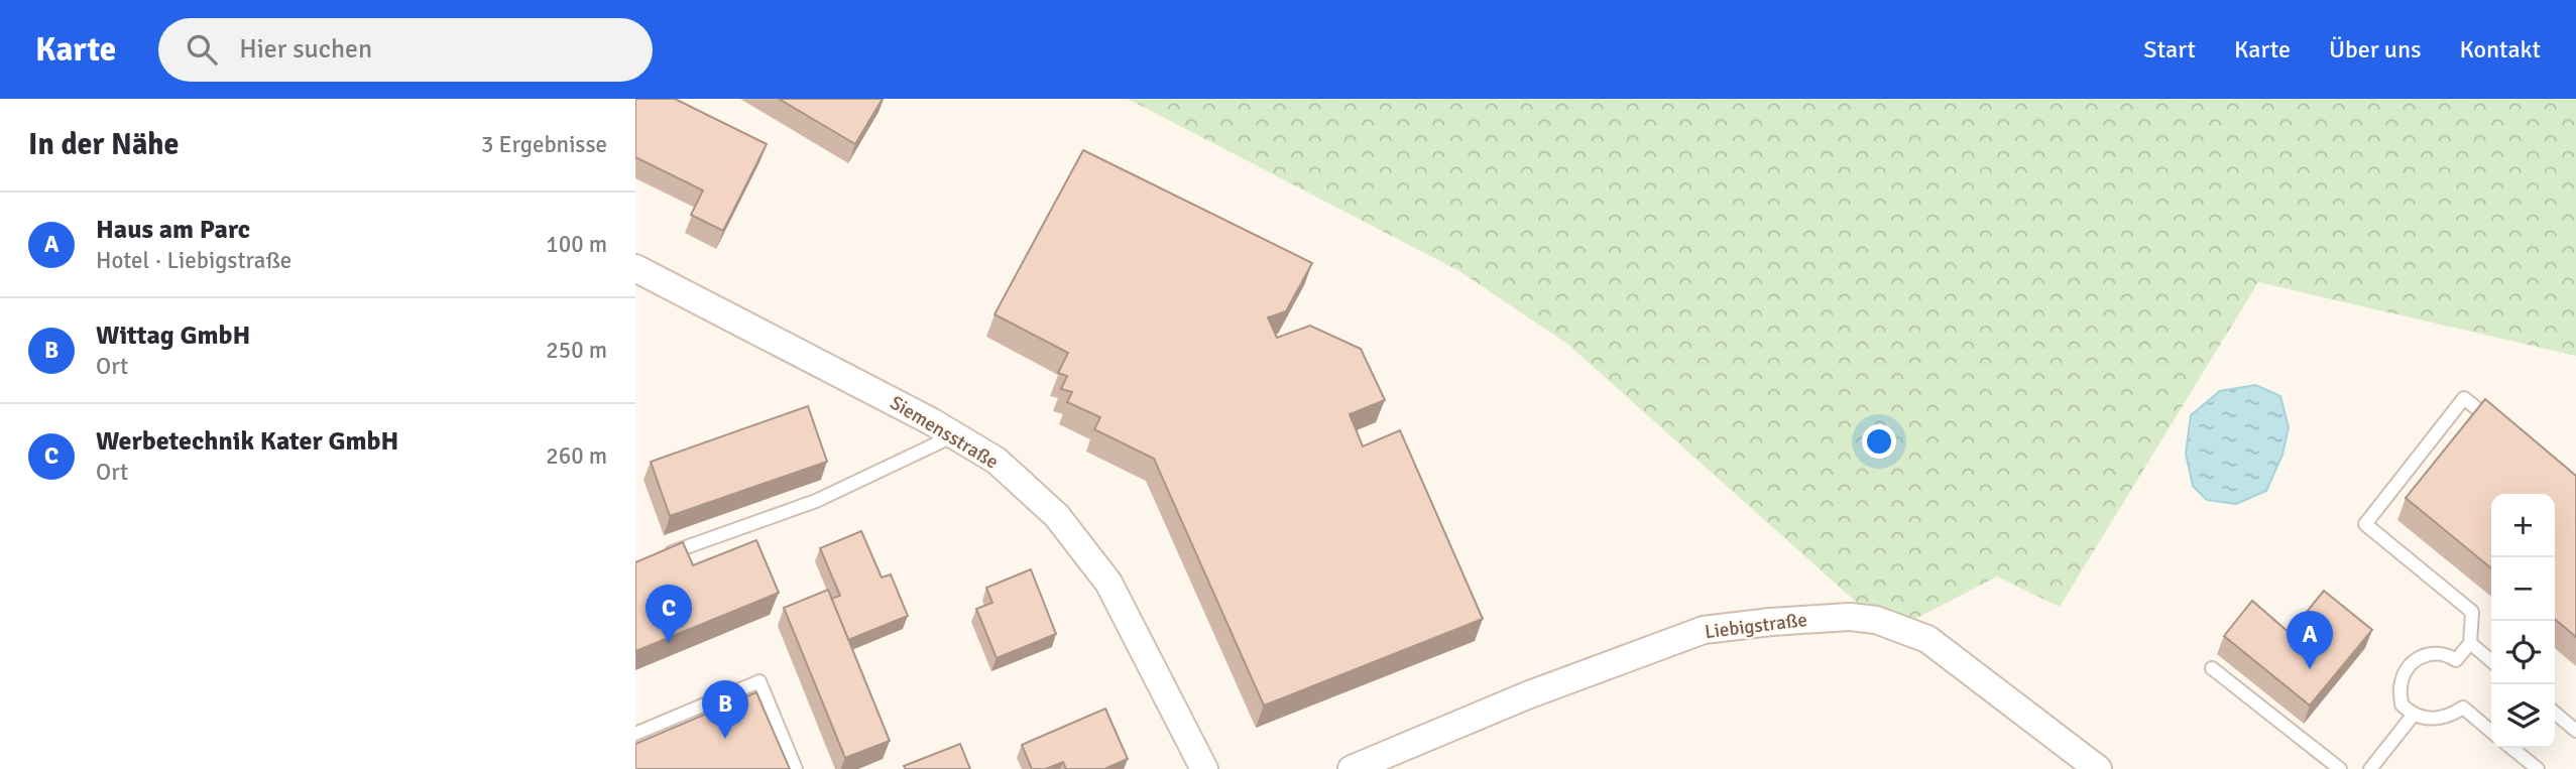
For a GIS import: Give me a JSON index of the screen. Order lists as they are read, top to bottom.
{
  "streets": {
    "street": ["Siemensstraße", "Liebigstraße"]
  },
  "page": {
    "header": "Karte",
    "search": "Hier suchen",
    "nav": [
      "Start",
      "Karte",
      "Über uns",
      "Kontakt"
    ],
    "heading": ["In der Nähe", "3 Ergebnisse"],
    "list": [
      {
        "mark": "A",
        "name": "Haus am Parc",
        "note": "Hotel · Liebigstraße",
        "value": "100 m"
      },
      {
        "mark": "B",
        "name": "Wittag GmbH",
        "note": "Ort",
        "value": "250 m"
      },
      {
        "mark": "C",
        "name": "Werbetechnik Kater GmbH",
        "note": "Ort",
        "value": "260 m"
      }
    ],
    "map_buttons": ["+", "−"],
    "pins": ["C", "A", "B"]
  }
}
